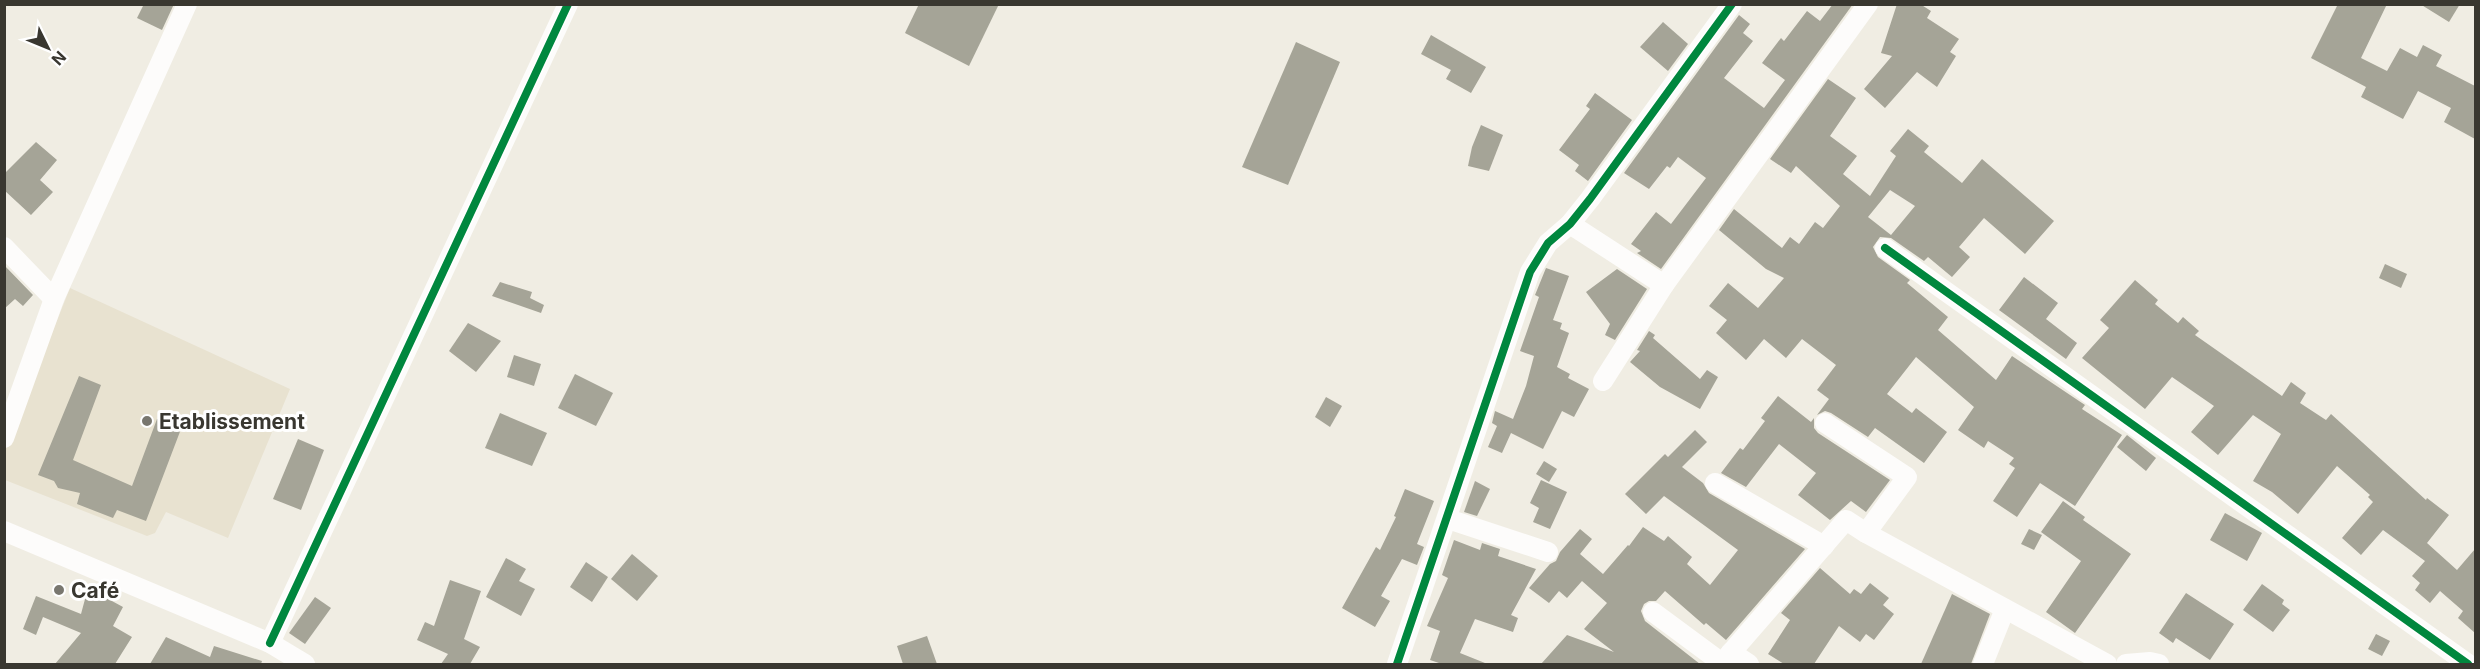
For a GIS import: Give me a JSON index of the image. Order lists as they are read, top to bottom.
{
  "places": ["Etablissement", "Café"],
  "north": "bottom right"
}
